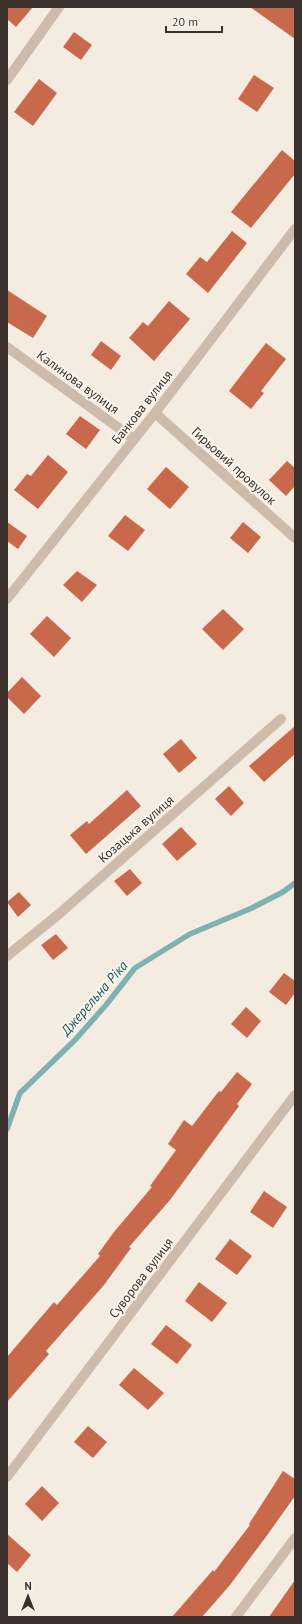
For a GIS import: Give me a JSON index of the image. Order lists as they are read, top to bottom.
{
  "streets": {
    "street": [
      "Калинова вулиця",
      "Банкова вулиця",
      "Гирьовий провулок",
      "Козацька вулиця",
      "Суворова вулиця"
    ]
  },
  "crossings": [
    ["Калинова вулиця", "Банкова вулиця"],
    ["Банкова вулиця", "Гирьовий провулок"]
  ],
  "water": ["Джерельна Ріка"],
  "scale_bar": "20 m",
  "north": "top"
}
